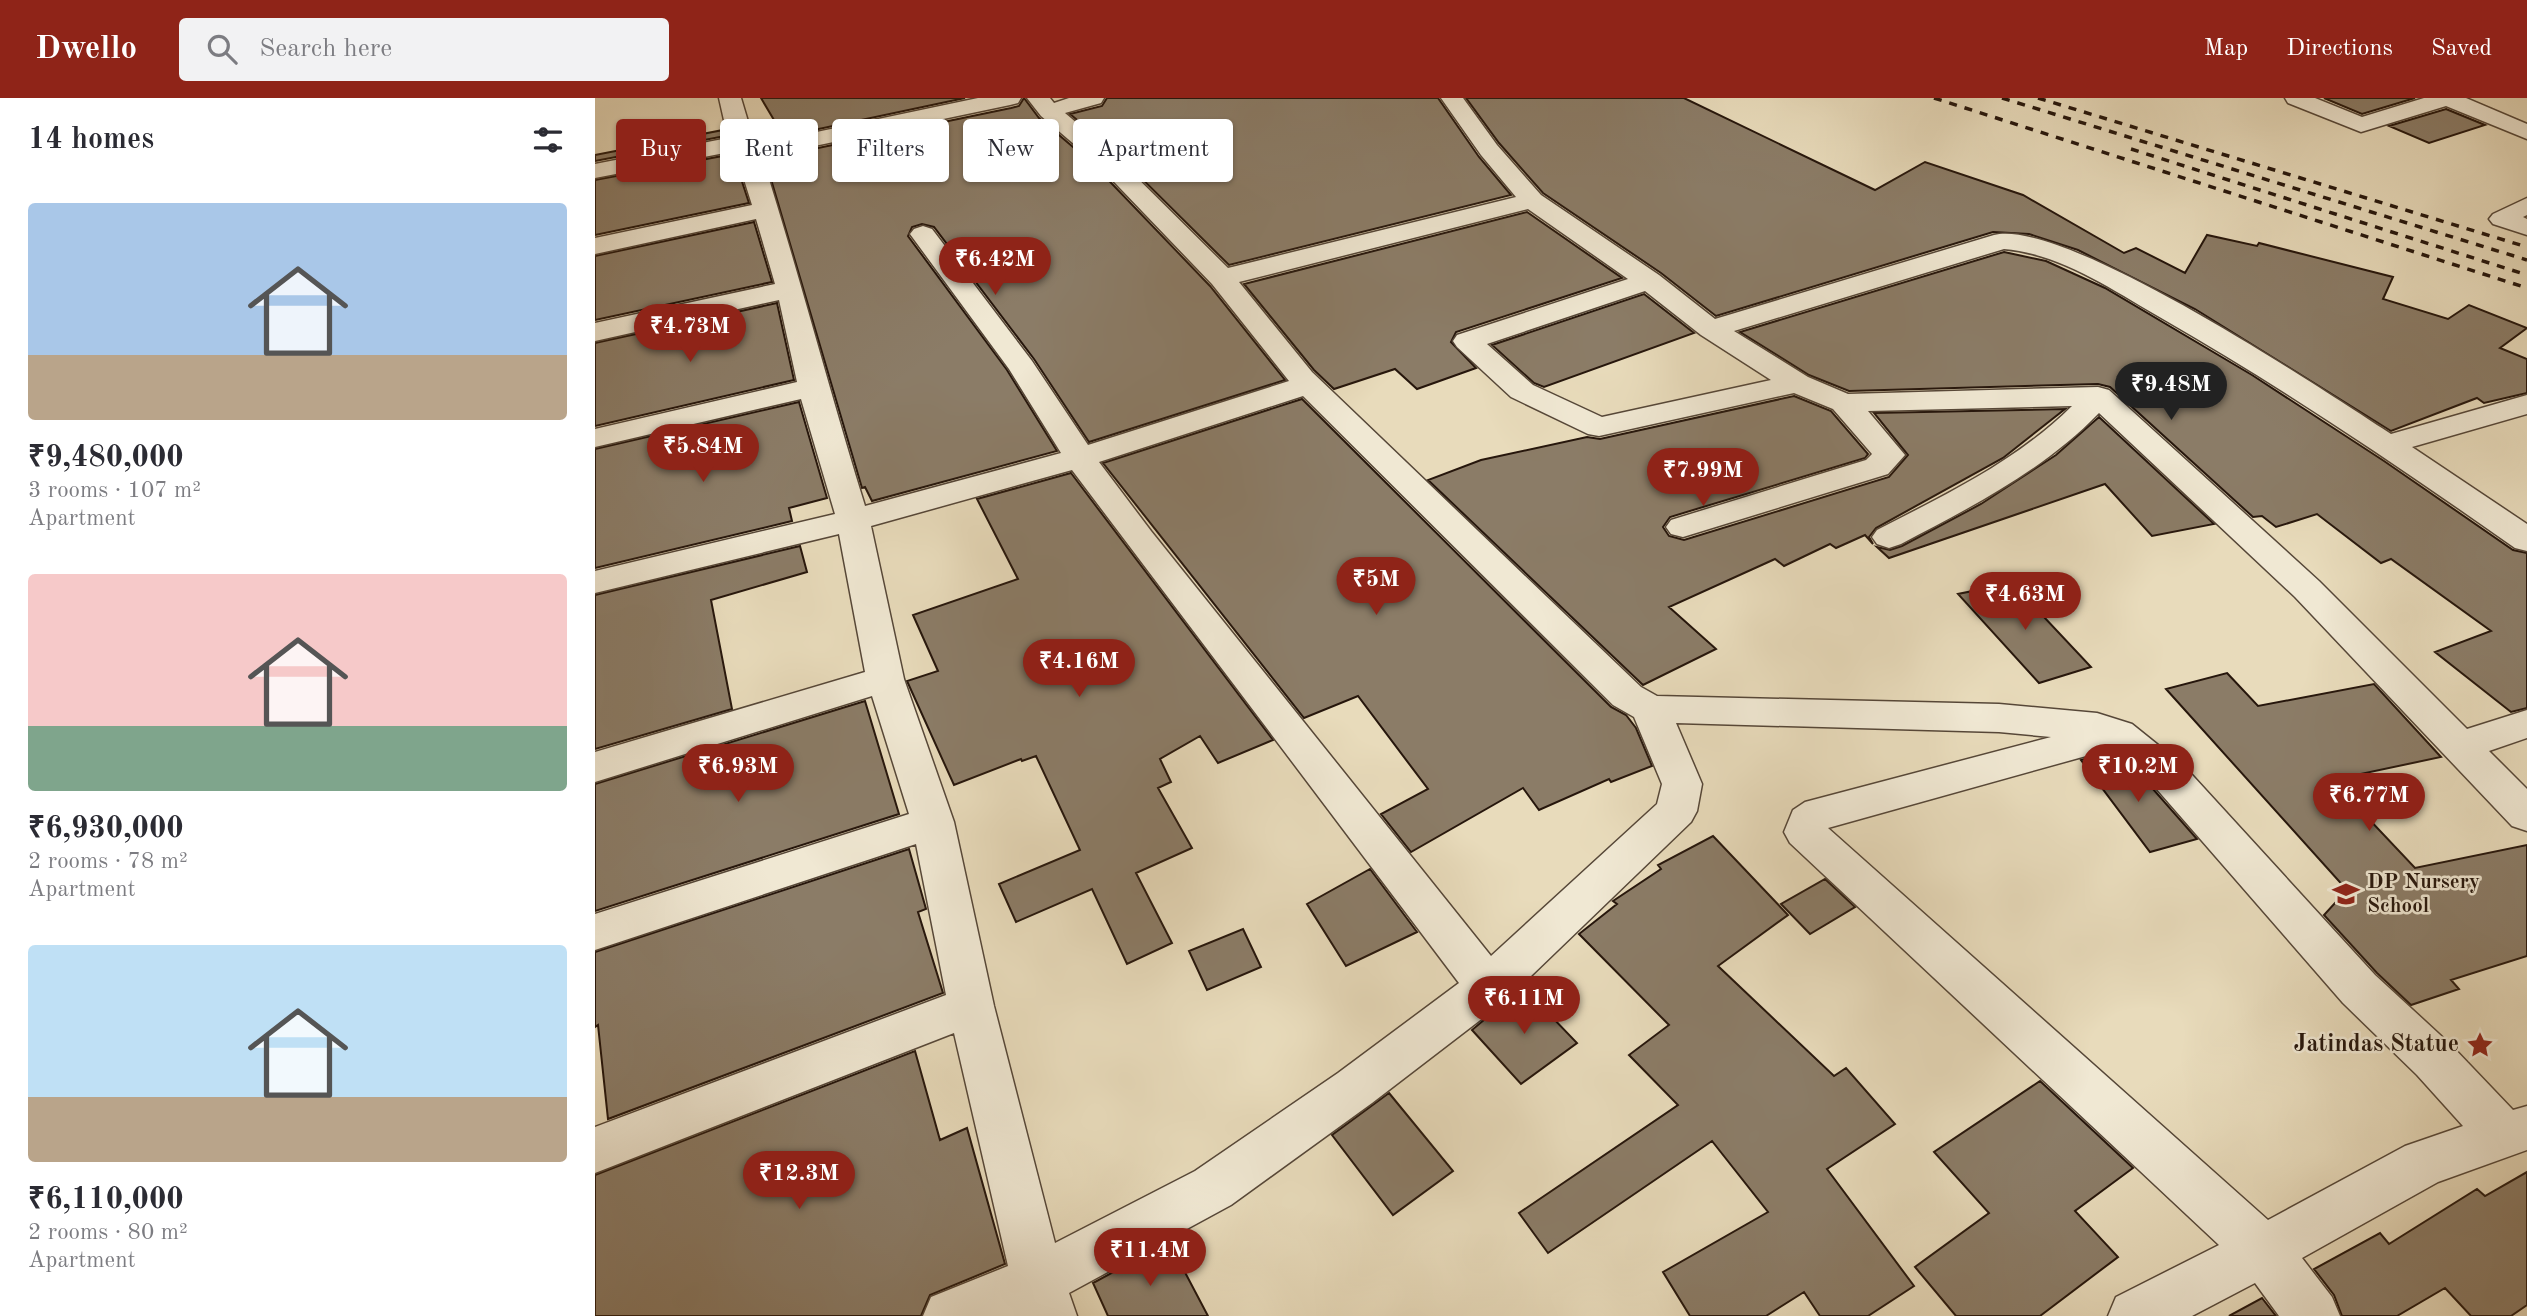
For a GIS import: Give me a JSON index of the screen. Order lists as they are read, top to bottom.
{
  "places": {
    "school or university": ["DP Nursery School"],
    "place": ["Jatindas Statue"]
  },
  "page": {
    "header": "Dwello",
    "search": "Search here",
    "nav": ["Map", "Directions", "Saved"],
    "heading": "14 homes",
    "chip": [
      "Buy",
      "Rent",
      "Filters",
      "New",
      "Apartment"
    ],
    "list": [
      {
        "name": "₹9,480,000",
        "note": "3 rooms · 107 m² · Apartment"
      },
      {
        "name": "₹6,930,000",
        "note": "2 rooms · 78 m² · Apartment"
      },
      {
        "name": "₹6,110,000",
        "note": "2 rooms · 80 m² · Apartment"
      }
    ],
    "price": [
      "₹6.42M",
      "₹4.73M",
      "₹9.48M",
      "₹5.84M",
      "₹7.99M",
      "₹5M",
      "₹4.63M",
      "₹4.16M",
      "₹6.93M",
      "₹10.2M",
      "₹6.77M",
      "₹6.11M",
      "₹12.3M",
      "₹11.4M"
    ]
  }
}
